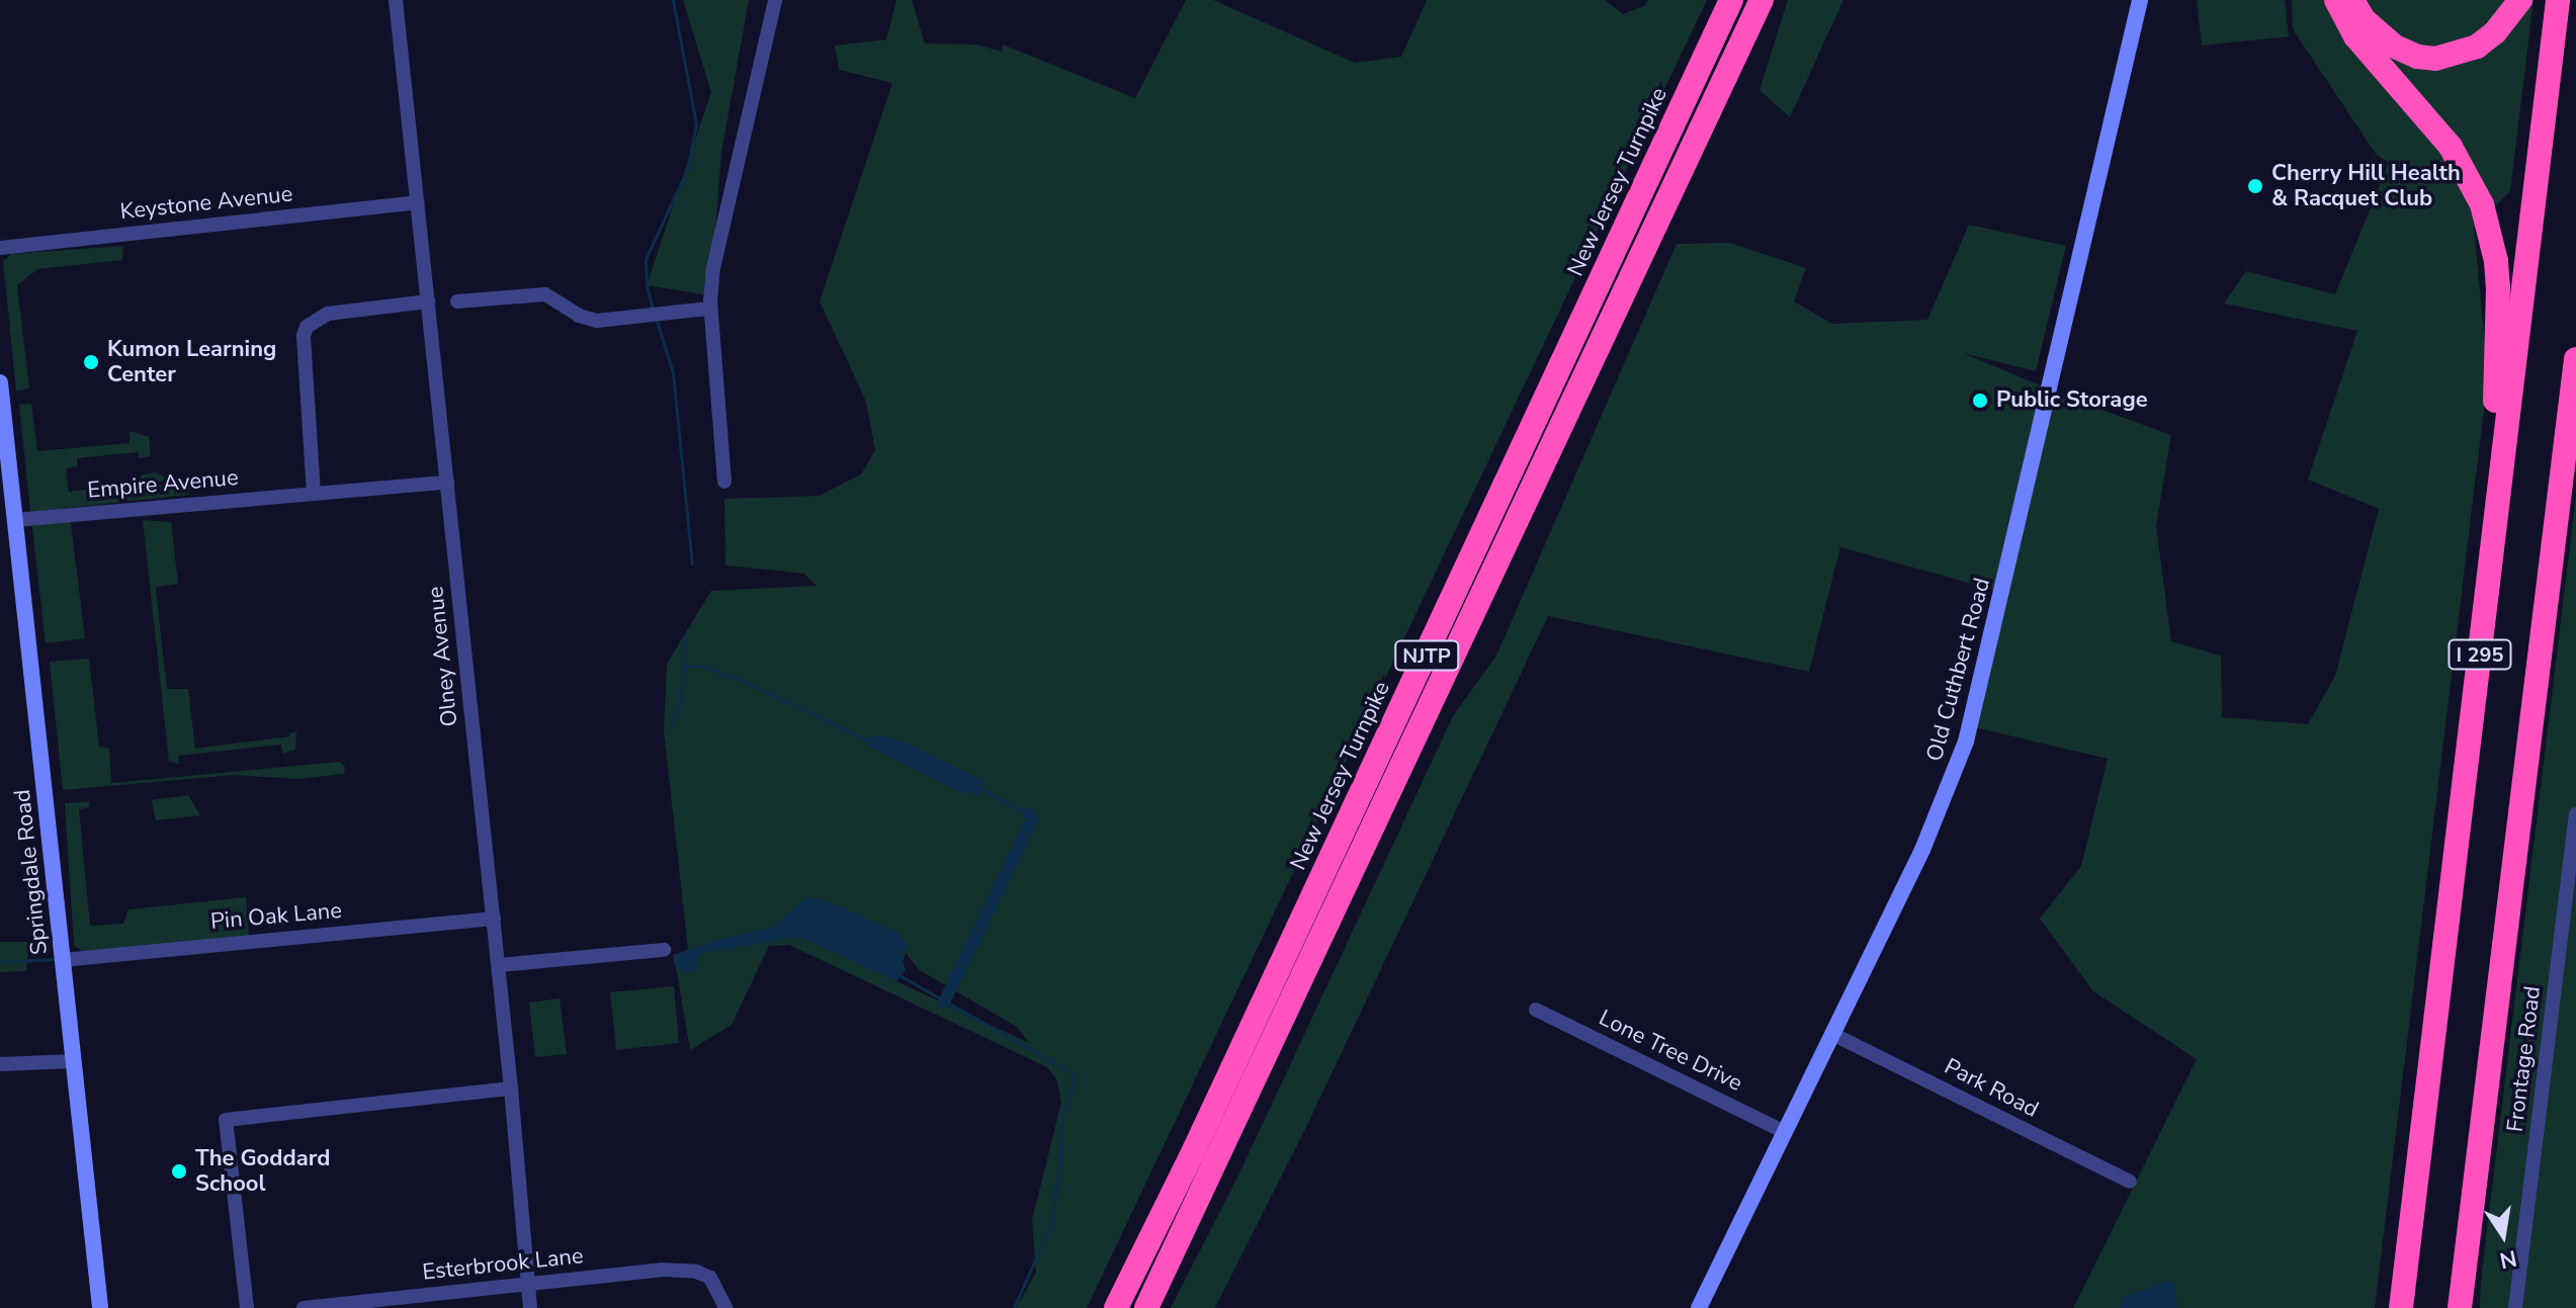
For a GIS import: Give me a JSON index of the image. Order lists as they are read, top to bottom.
{
  "streets": {
    "highway": ["New Jersey Turnpike", "I 295", "NJTP"],
    "street": [
      "Keystone Avenue",
      "Empire Avenue",
      "Olney Avenue",
      "Old Cuthbert Road",
      "Springdale Road",
      "Pin Oak Lane",
      "Lone Tree Drive",
      "Frontage Road",
      "Park Road",
      "Esterbrook Lane"
    ]
  },
  "crossings": [
    ["Keystone Avenue", "Olney Avenue"],
    ["Empire Avenue", "Olney Avenue"],
    ["Empire Avenue", "Springdale Road"],
    ["Olney Avenue", "Pin Oak Lane"],
    ["Olney Avenue", "Esterbrook Lane"],
    ["Old Cuthbert Road", "Lone Tree Drive"],
    ["Old Cuthbert Road", "Park Road"],
    ["Springdale Road", "Pin Oak Lane"]
  ],
  "places": [
    "Cherry Hill Health & Racquet Club",
    "Kumon Learning Center",
    "Public Storage",
    "The Goddard School"
  ],
  "north": "bottom"
}
